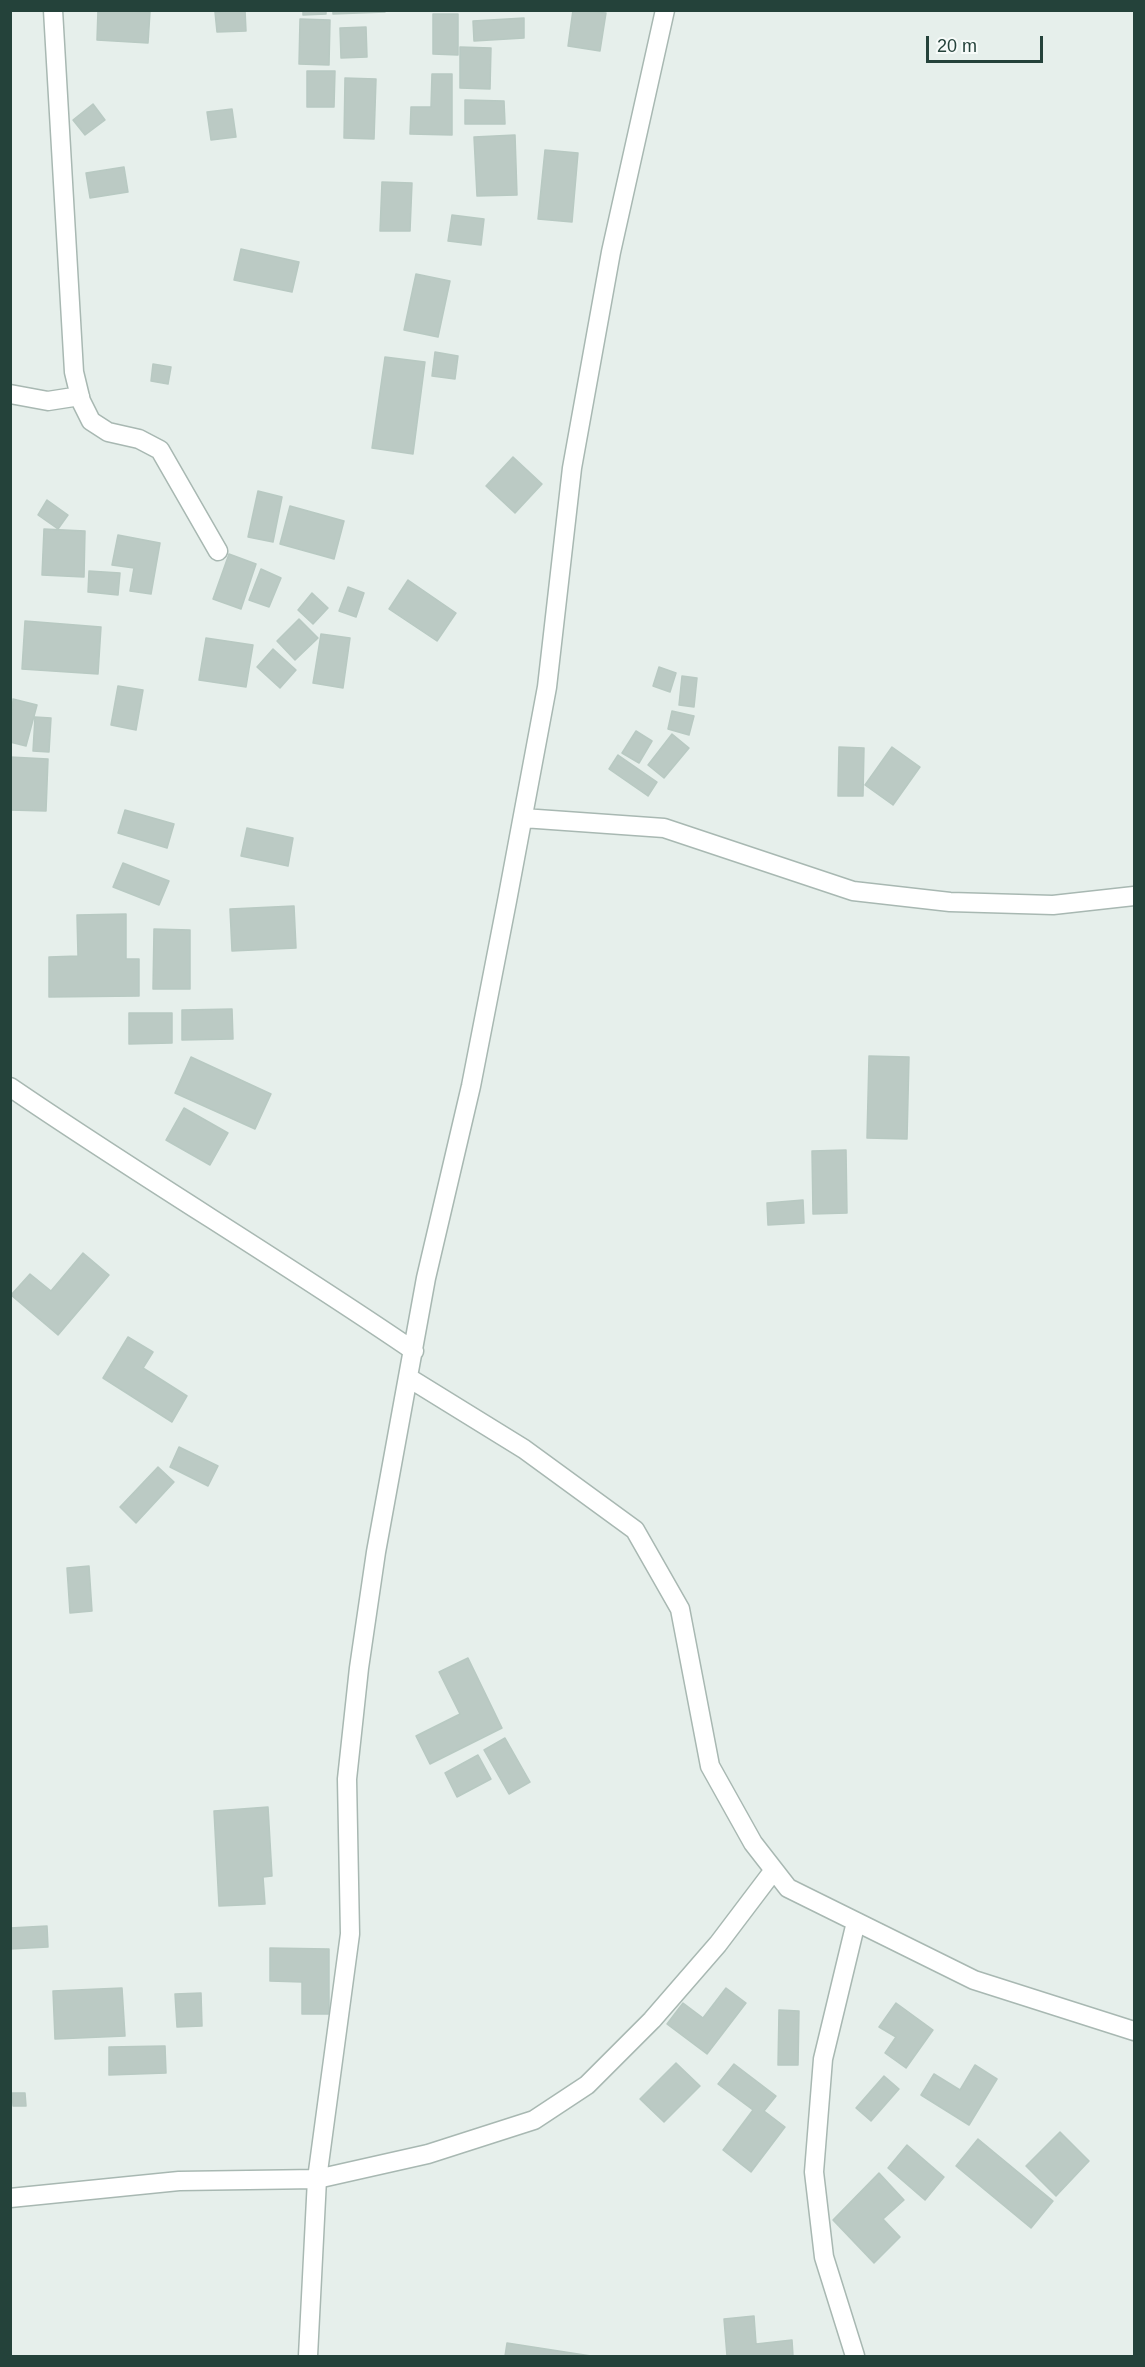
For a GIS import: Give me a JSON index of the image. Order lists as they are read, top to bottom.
{
  "scale_bar": "20 m"
}
